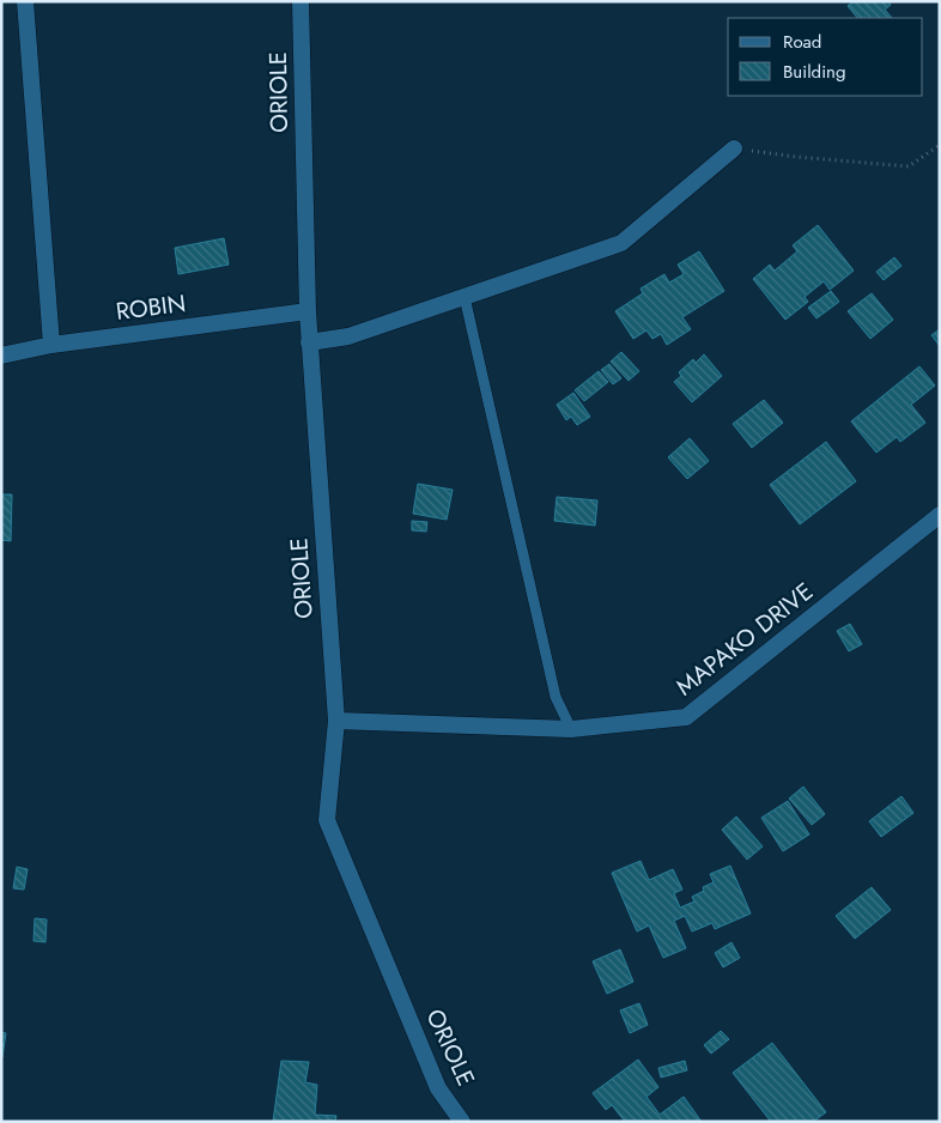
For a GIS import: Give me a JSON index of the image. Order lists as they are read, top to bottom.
{
  "streets": {
    "street": ["ORIOLE", "ROBIN", "MAPAKO DRIVE"]
  },
  "crossings": [
    ["ORIOLE", "ROBIN"],
    ["ORIOLE", "MAPAKO DRIVE"]
  ],
  "legend": ["Road", "Building"]
}
